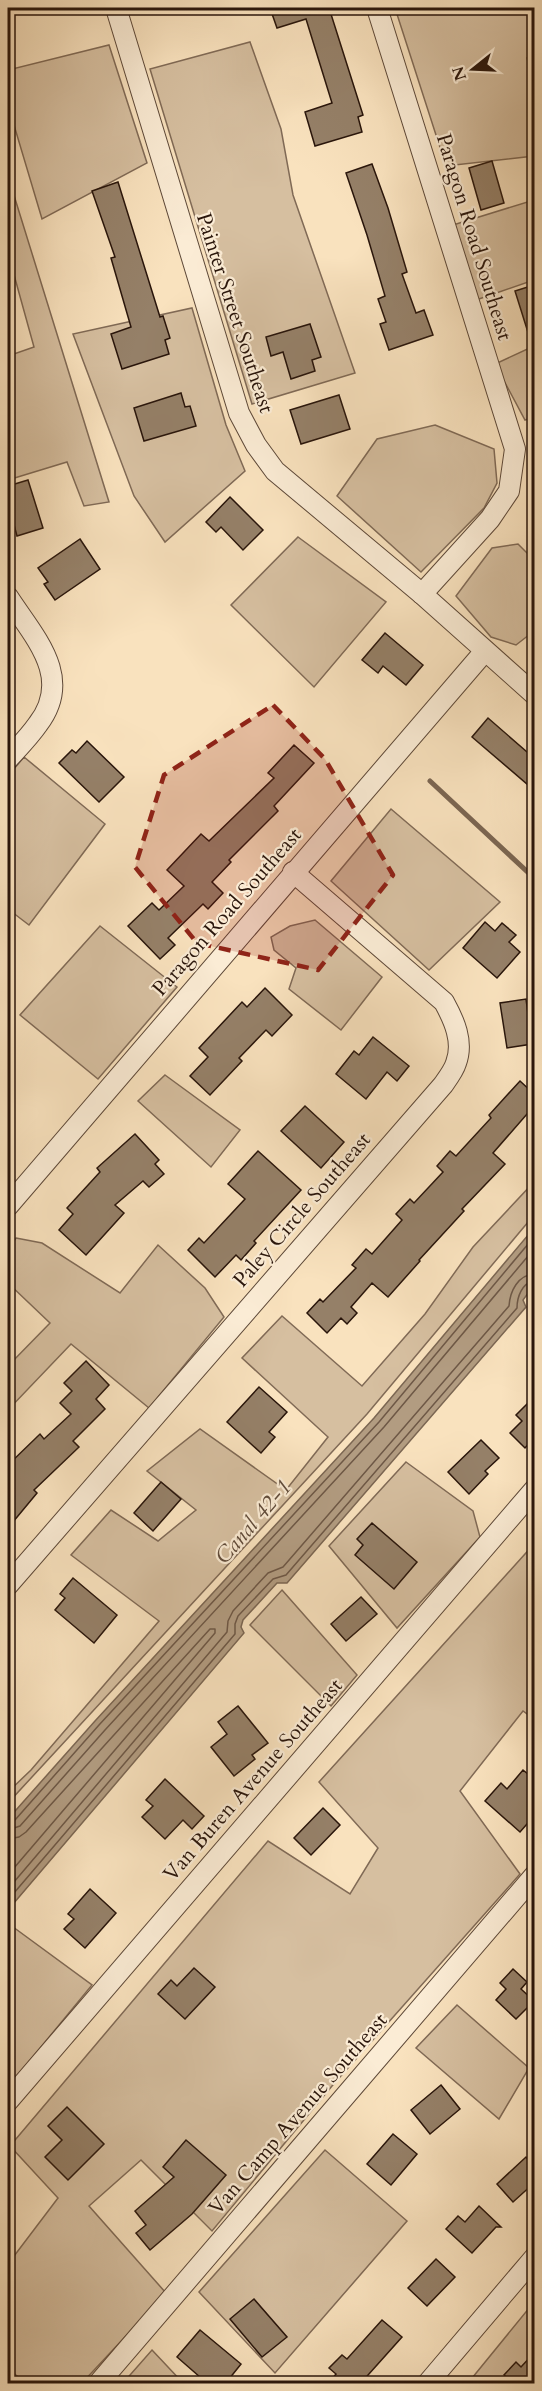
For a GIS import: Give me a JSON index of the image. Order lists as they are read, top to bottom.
{
  "streets": {
    "street": [
      "Paragon Road Southeast",
      "Painter Street Southeast",
      "Paley Circle Southeast",
      "Van Buren Avenue Southeast",
      "Van Camp Avenue Southeast"
    ]
  },
  "crossings": [
    ["Paragon Road Southeast", "Painter Street Southeast"],
    ["Paragon Road Southeast", "Paley Circle Southeast"]
  ],
  "water": ["Canal 42-1"],
  "north": "left"
}
